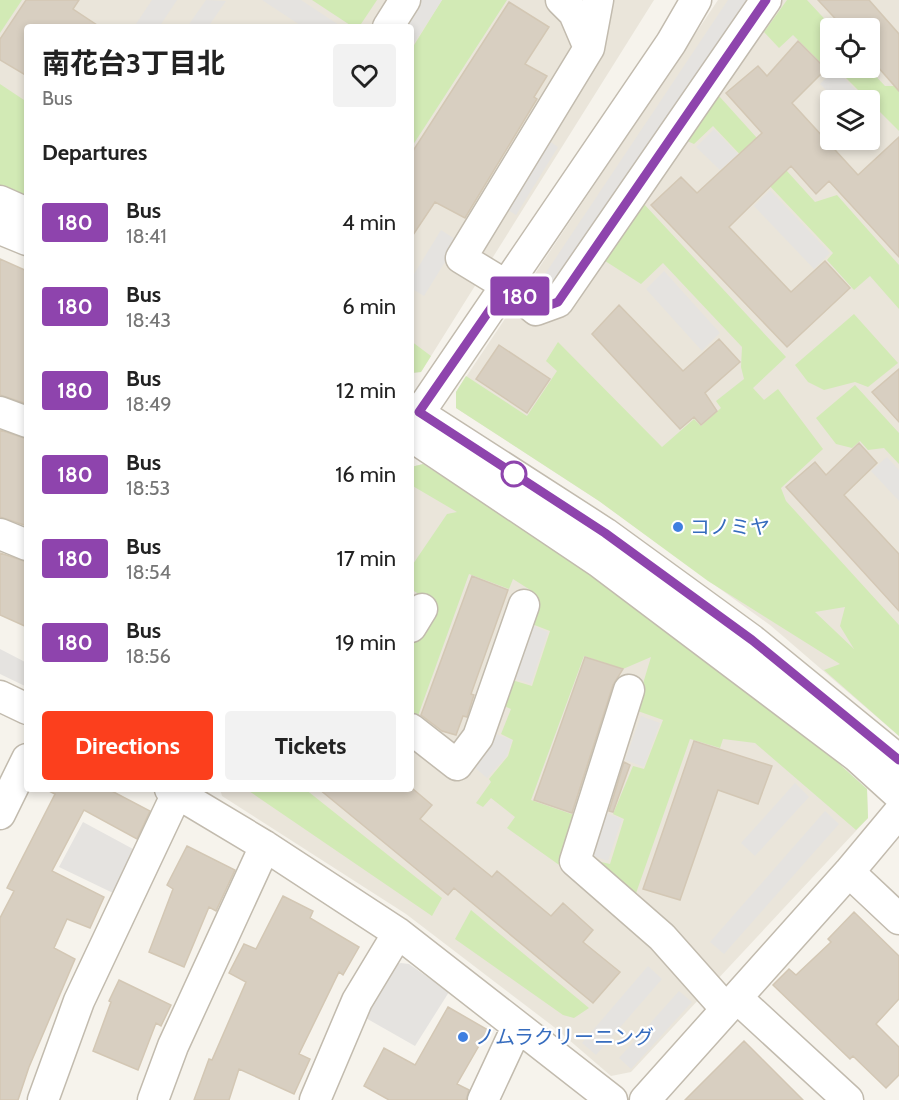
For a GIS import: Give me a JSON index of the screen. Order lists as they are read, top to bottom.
{
  "places": ["コノミヤ", "ノムラクリーニング"],
  "lines": ["bus line 180"],
  "page": {
    "on_map": "180",
    "heading": [
      ["南花台3丁目北", "Bus"],
      "Departures"
    ],
    "list": [
      {
        "mark": "180",
        "name": "Bus",
        "note": "18:41",
        "value": "4 min"
      },
      {
        "mark": "180",
        "name": "Bus",
        "note": "18:43",
        "value": "6 min"
      },
      {
        "mark": "180",
        "name": "Bus",
        "note": "18:49",
        "value": "12 min"
      },
      {
        "mark": "180",
        "name": "Bus",
        "note": "18:53",
        "value": "16 min"
      },
      {
        "mark": "180",
        "name": "Bus",
        "note": "18:54",
        "value": "17 min"
      },
      {
        "mark": "180",
        "name": "Bus",
        "note": "18:56",
        "value": "19 min"
      }
    ],
    "buttons": ["Directions", "Tickets"]
  }
}
